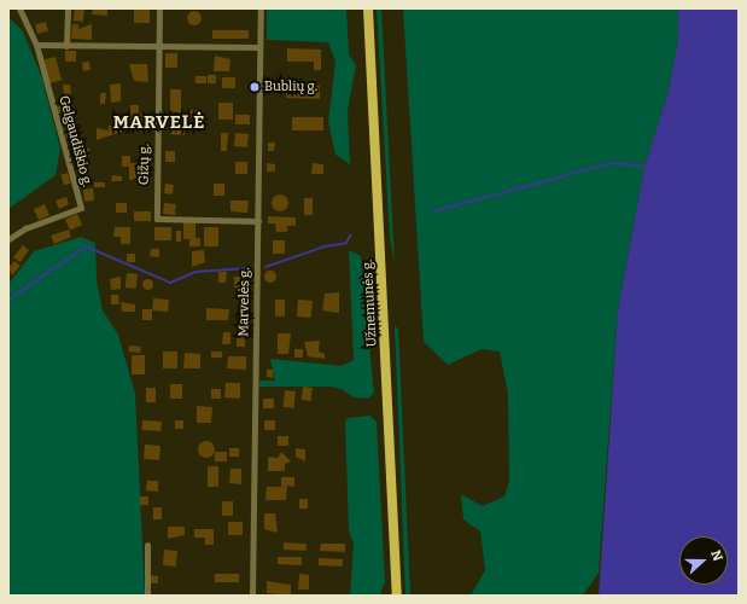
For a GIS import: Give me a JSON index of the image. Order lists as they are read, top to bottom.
{
  "streets": {
    "main road": ["Užnemunės g."],
    "street": ["Gelgaudiškio g.", "Gižų g.", "Marvelės g."]
  },
  "crossings": [
    ["Gižų g.", "Marvelės g."]
  ],
  "districts": ["MARVELĖ"],
  "places": ["Bublių g."],
  "north": "right"
}
